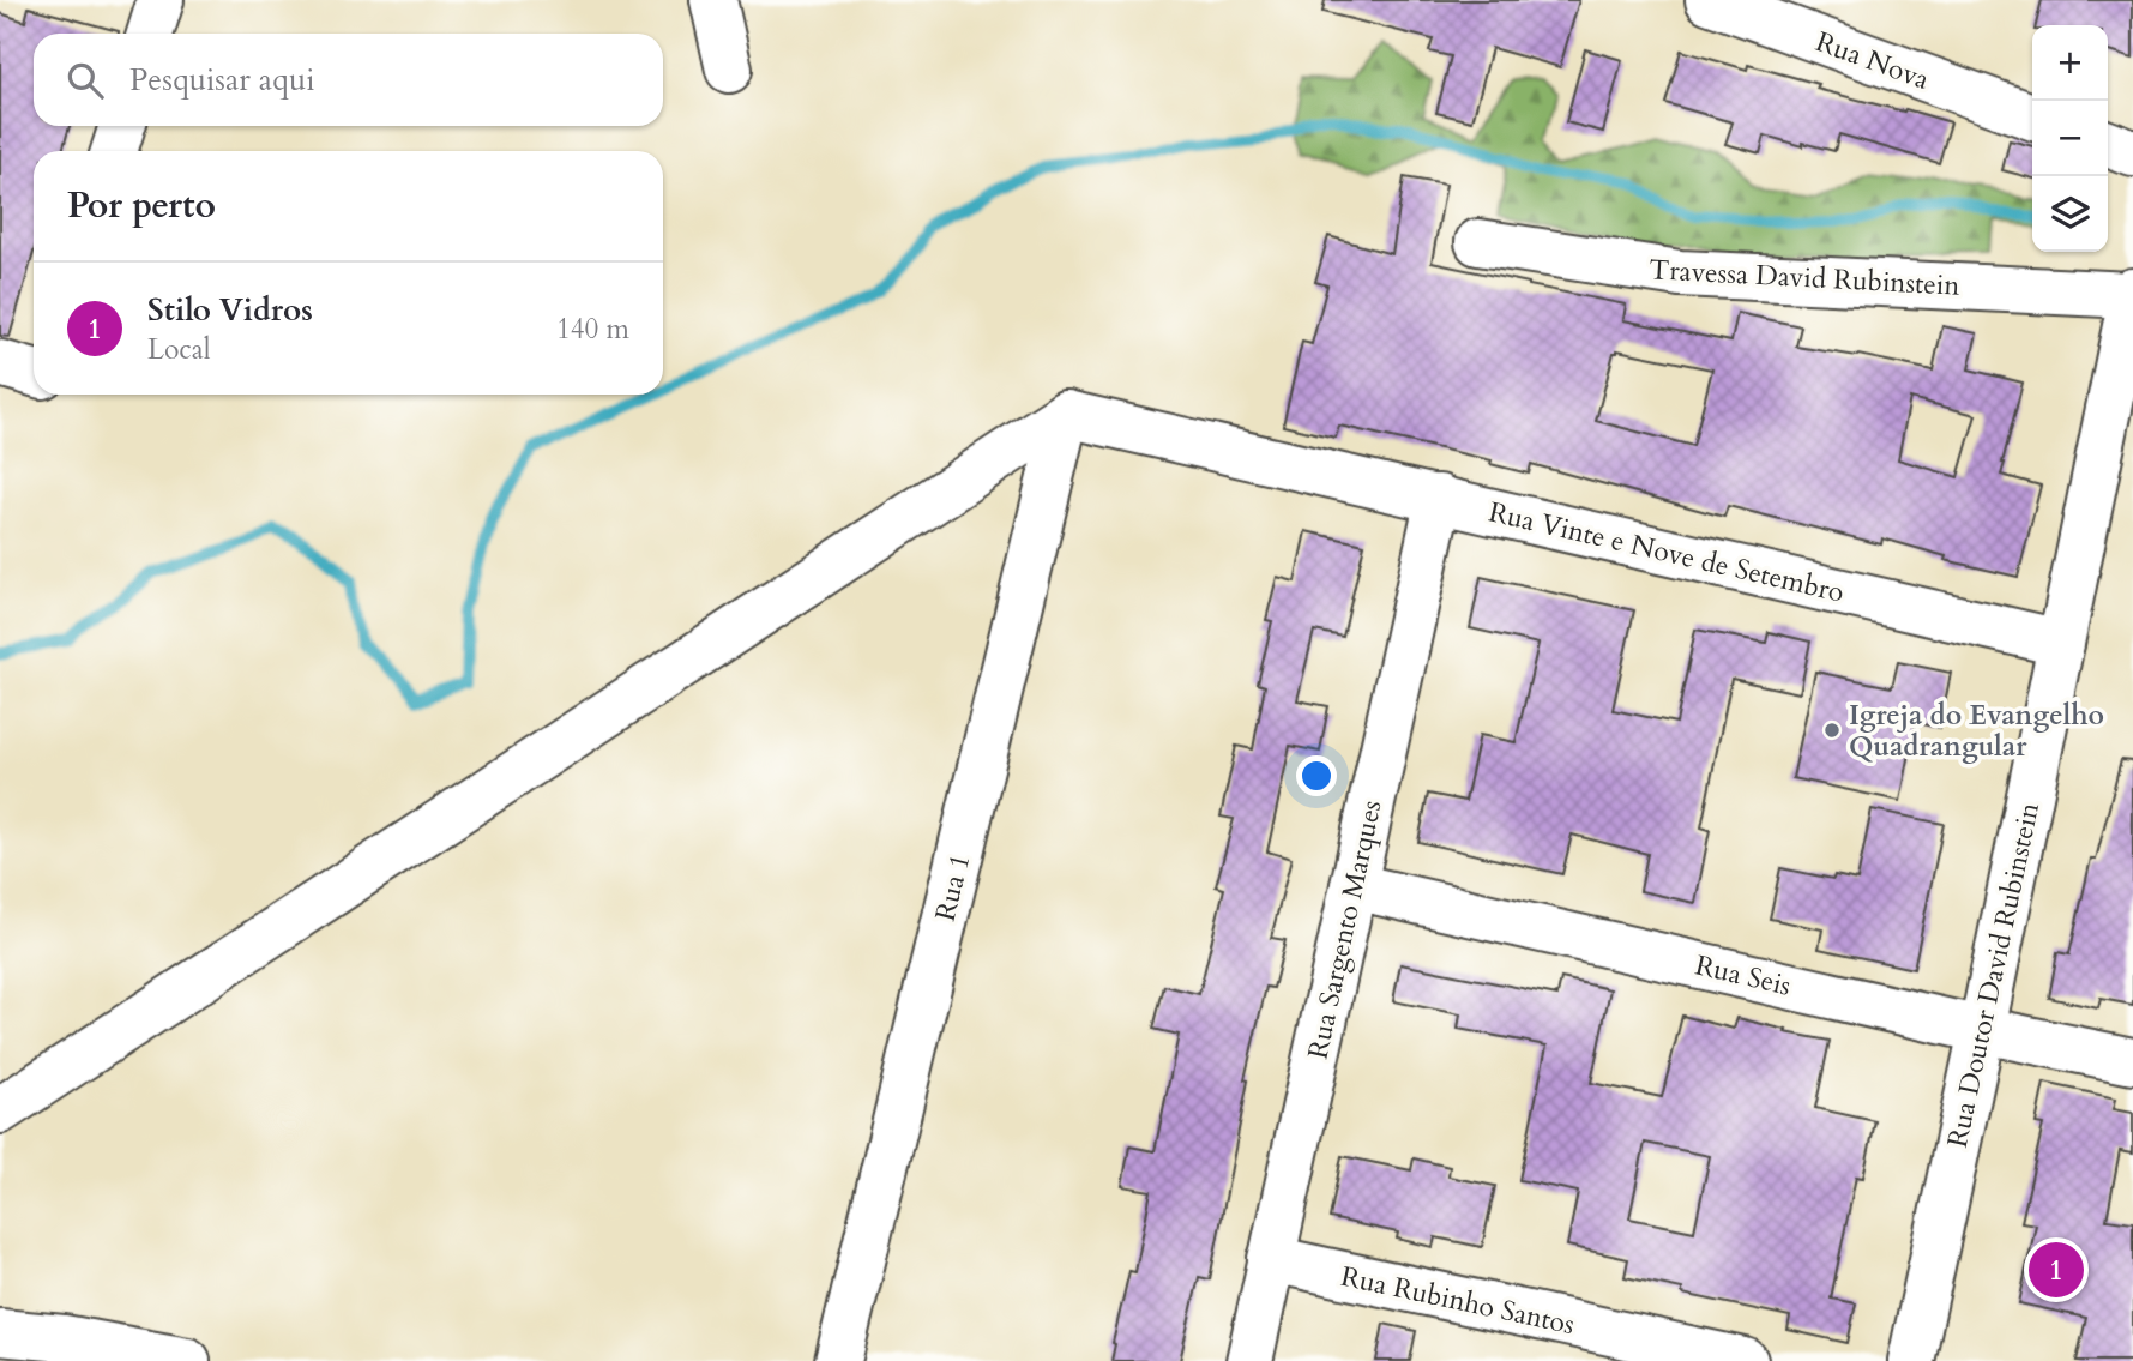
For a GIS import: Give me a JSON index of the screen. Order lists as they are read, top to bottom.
{
  "streets": {
    "street": [
      "Rua Nova",
      "Travessa David Rubinstein",
      "Rua Vinte e Nove de Setembro",
      "Rua 1",
      "Rua Sargento Marques",
      "Rua Seis",
      "Rua Doutor David Rubinstein",
      "Rua Rubinho Santos"
    ]
  },
  "crossings": [
    ["Travessa David Rubinstein", "Rua Doutor David Rubinstein"],
    ["Rua Vinte e Nove de Setembro", "Rua 1"],
    ["Rua Vinte e Nove de Setembro", "Rua Sargento Marques"],
    ["Rua Vinte e Nove de Setembro", "Rua Doutor David Rubinstein"],
    ["Rua Sargento Marques", "Rua Seis"],
    ["Rua Sargento Marques", "Rua Rubinho Santos"],
    ["Rua Seis", "Rua Doutor David Rubinstein"]
  ],
  "places": ["Igreja do Evangelho Quadrangular"],
  "page": {
    "map_buttons": ["+", "−"],
    "search": "Pesquisar aqui",
    "heading": "Por perto",
    "list": [
      {
        "mark": "1",
        "name": "Stilo Vidros",
        "note": "Local",
        "value": "140 m"
      }
    ],
    "pins": "1"
  }
}
